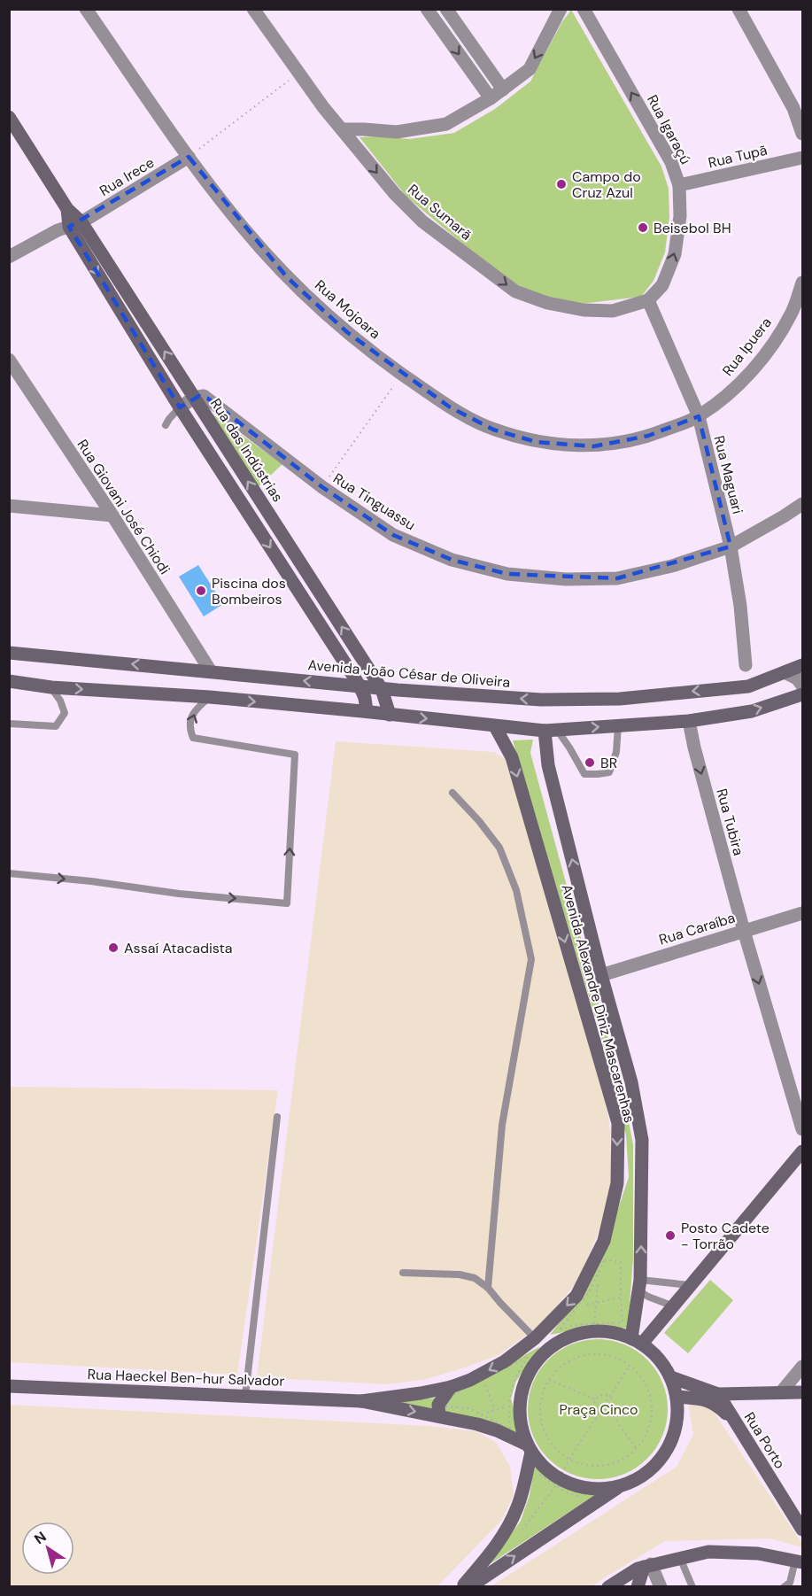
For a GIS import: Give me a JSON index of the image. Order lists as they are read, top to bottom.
{
  "streets": {
    "street": [
      "Rua Igaraçú",
      "Rua Tupã",
      "Rua Irece",
      "Rua Sumarã",
      "Rua Mojoara",
      "Rua Ipuera",
      "Rua das Indústrias",
      "Rua Maguari",
      "Rua Tinguassu",
      "Rua Giovani José Chiodi",
      "Avenida João César de Oliveira",
      "Rua Tubira",
      "Rua Caraíba",
      "Avenida Alexandre Diniz Mascarenhas",
      "Rua Haeckel Ben-hur Salvador",
      "Rua Porto"
    ]
  },
  "crossings": [
    ["Rua Igaraçú", "Rua Tupã"],
    ["Rua Igaraçú", "Rua Sumarã"],
    ["Rua Igaraçú", "Rua Maguari"],
    ["Rua Irece", "Rua Mojoara"],
    ["Rua Irece", "Rua das Indústrias"],
    ["Rua Sumarã", "Rua Maguari"],
    ["Rua Mojoara", "Rua Ipuera"],
    ["Rua Mojoara", "Rua Maguari"],
    ["Rua Ipuera", "Rua Maguari"],
    ["Rua das Indústrias", "Rua Tinguassu"],
    ["Rua das Indústrias", "Avenida João César de Oliveira"],
    ["Rua Maguari", "Rua Tinguassu"],
    ["Rua Giovani José Chiodi", "Avenida João César de Oliveira"],
    ["Rua Tubira", "Rua Caraíba"],
    ["Rua Caraíba", "Avenida Alexandre Diniz Mascarenhas"],
    ["Avenida Alexandre Diniz Mascarenhas", "Rua Haeckel Ben-hur Salvador"]
  ],
  "one_way": ["Rua Igaraçú", "Rua Sumarã", "Rua Tubira"],
  "parks": ["Praça Cinco"],
  "places": [
    "Campo do Cruz Azul",
    "Beisebol BH",
    "Piscina dos Bombeiros",
    "BR",
    "Assaí Atacadista",
    "Posto Cadete - Torrão"
  ],
  "north": "top left"
}
